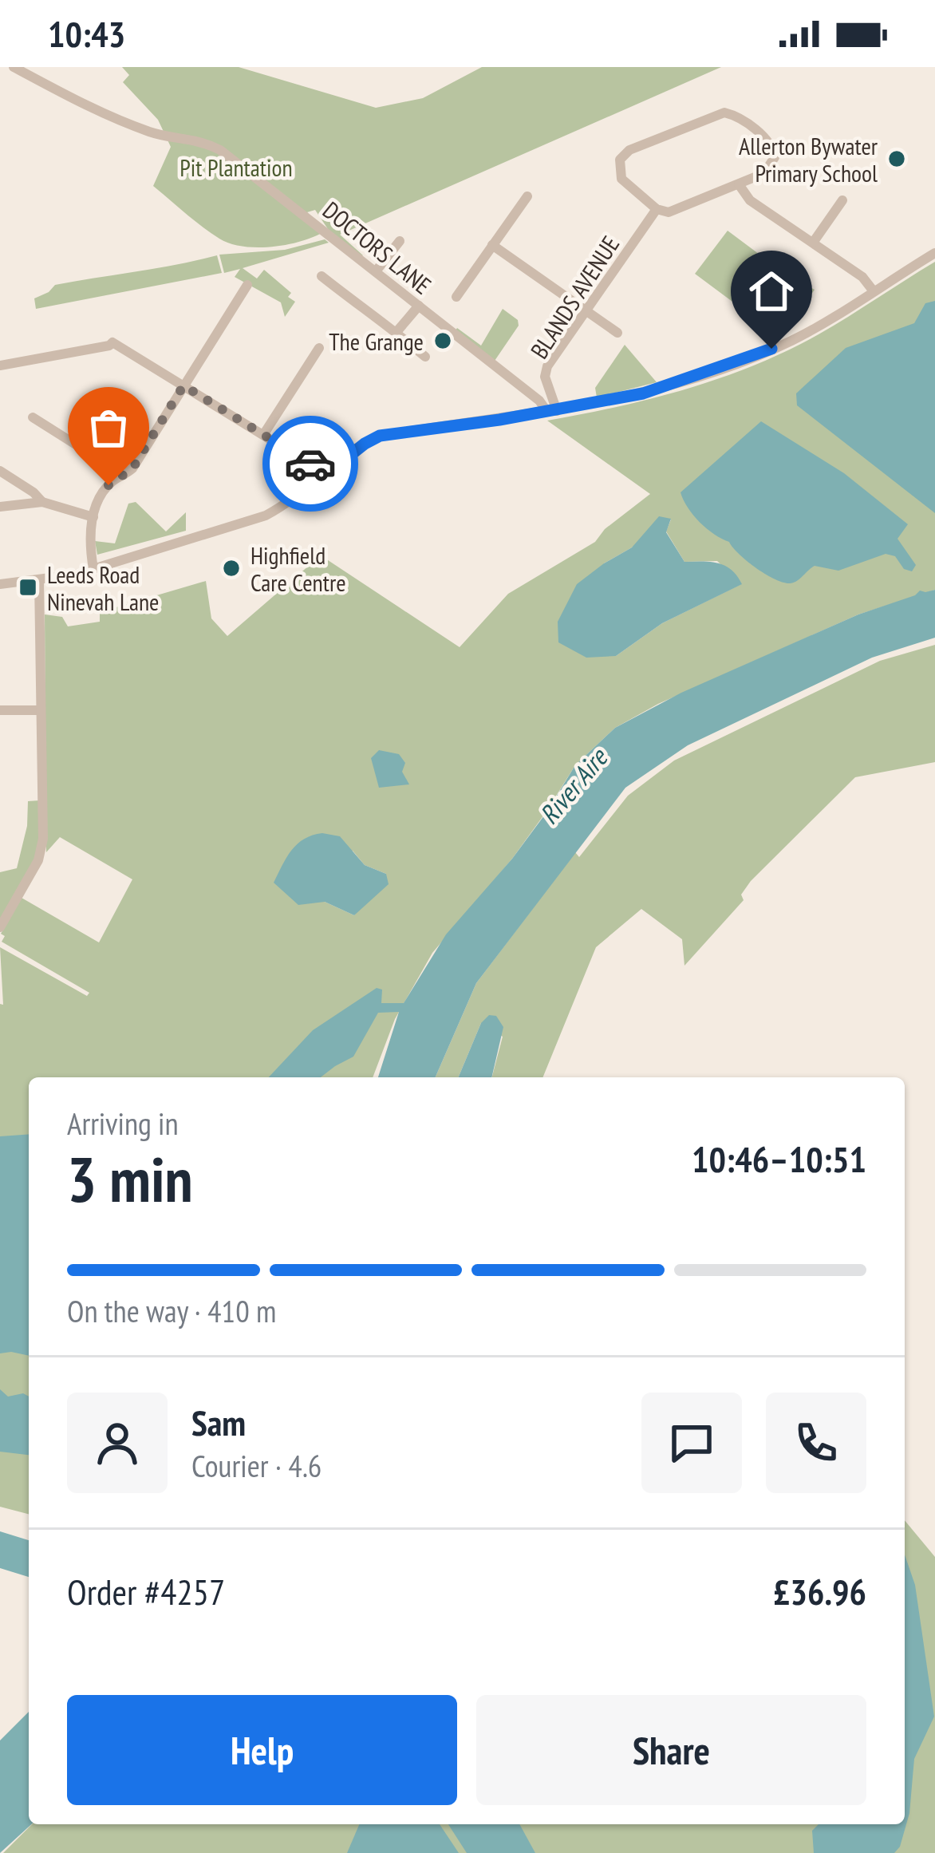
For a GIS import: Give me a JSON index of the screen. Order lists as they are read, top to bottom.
{
  "streets": {
    "street": ["DOCTORS LANE", "BLANDS AVENUE"]
  },
  "crossings": [
    ["DOCTORS LANE", "BLANDS AVENUE"]
  ],
  "water": ["River Aire"],
  "parks": ["Pit Plantation"],
  "places": {
    "other": ["Allerton Bywater Primary School", "The Grange", "Highfield Care Centre"],
    "transit": ["Leeds Road Ninevah Lane"]
  },
  "page": {
    "status": "10:43",
    "heading": ["3 min", "Arriving in", "10:46–10:51"],
    "panel": [
      "Sam",
      "Courier · 4.6",
      "Order #4257",
      "£36.96"
    ],
    "bar": "On the way · 410 m",
    "buttons": ["Help", "Share"]
  }
}
